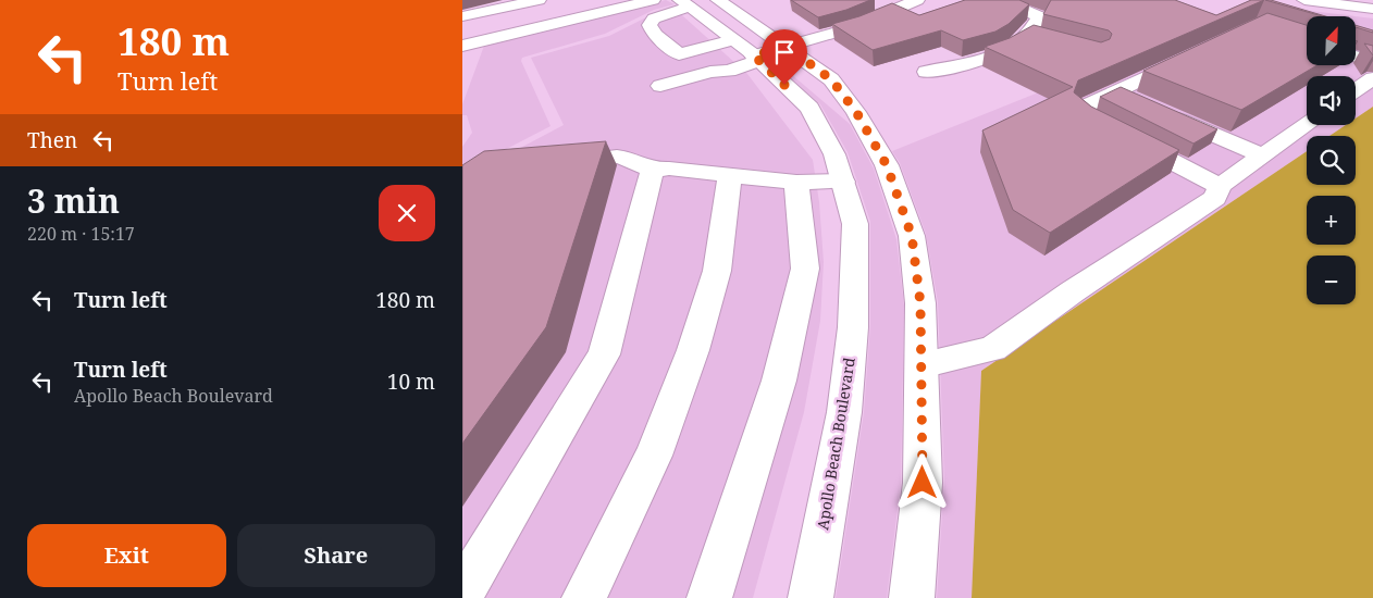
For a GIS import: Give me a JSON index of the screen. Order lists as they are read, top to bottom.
{
  "streets": {
    "main road": ["Apollo Beach Boulevard"]
  },
  "north": "top right",
  "page": {
    "turn": ["180 m", "Turn left"],
    "map_buttons": ["+", "−"],
    "then": "Then",
    "heading": ["3 min", "220 m · 15:17"],
    "list": [
      {
        "name": "Turn left",
        "value": "180 m"
      },
      {
        "name": "Turn left",
        "note": "Apollo Beach Boulevard",
        "value": "10 m"
      }
    ],
    "buttons": ["Exit", "Share"]
  }
}
